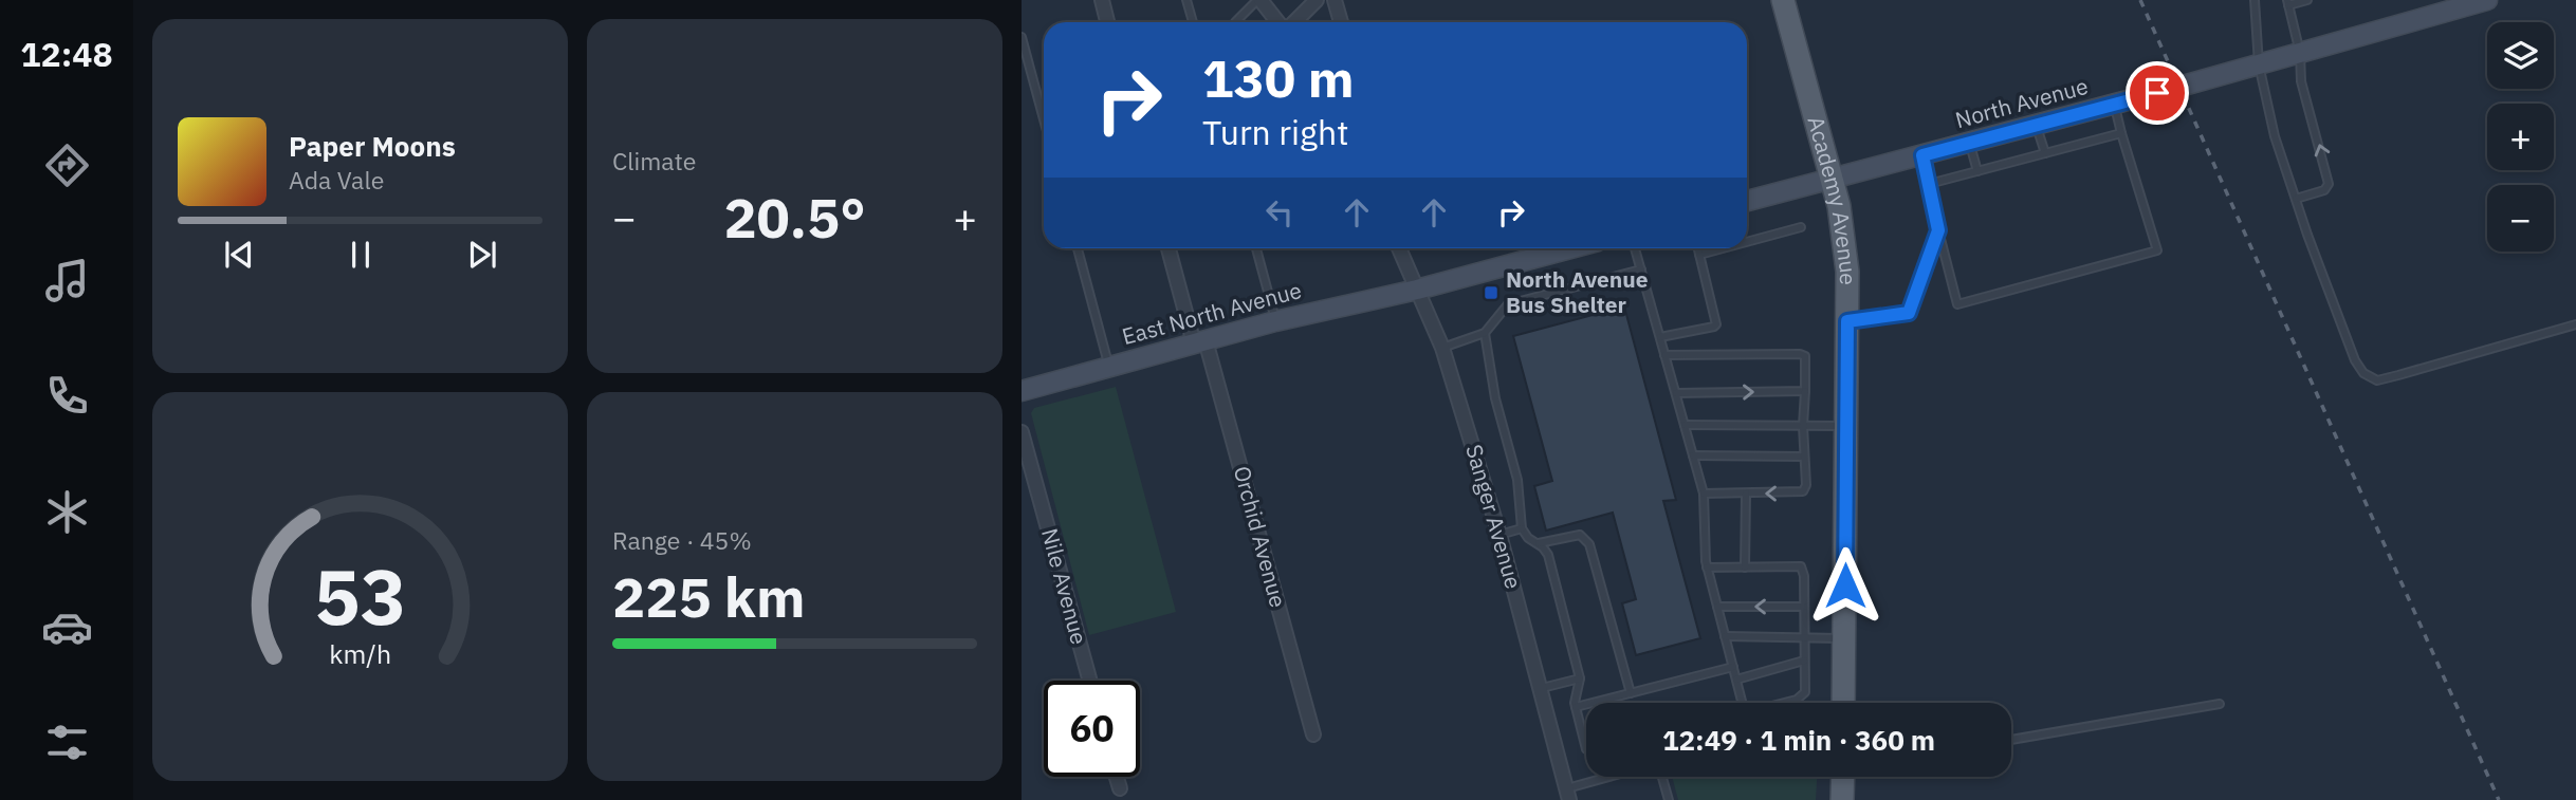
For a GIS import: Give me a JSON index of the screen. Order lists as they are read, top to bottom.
{
  "streets": {
    "main road": ["Academy Avenue"],
    "street": [
      "North Avenue",
      "East North Avenue",
      "Sanger Avenue",
      "Orchid Avenue",
      "Nile Avenue"
    ]
  },
  "crossings": [
    ["North Avenue", "Academy Avenue"],
    ["East North Avenue", "Sanger Avenue"],
    ["East North Avenue", "Orchid Avenue"]
  ],
  "places": {
    "transit": ["North Avenue Bus Shelter"]
  },
  "page": {
    "tabs": "12:48",
    "tile": [
      "Climate",
      ["Range · 45%", "225 km"]
    ],
    "map_buttons": ["+", "−"],
    "turn": ["130 m", "Turn right"],
    "song": ["Paper Moons", "Ada Vale"],
    "heat": ["−", "20.5°", "+"],
    "limit": "60",
    "trip": "12:49 · 1 min · 360 m",
    "gauge": ["53", "km/h"]
  }
}
